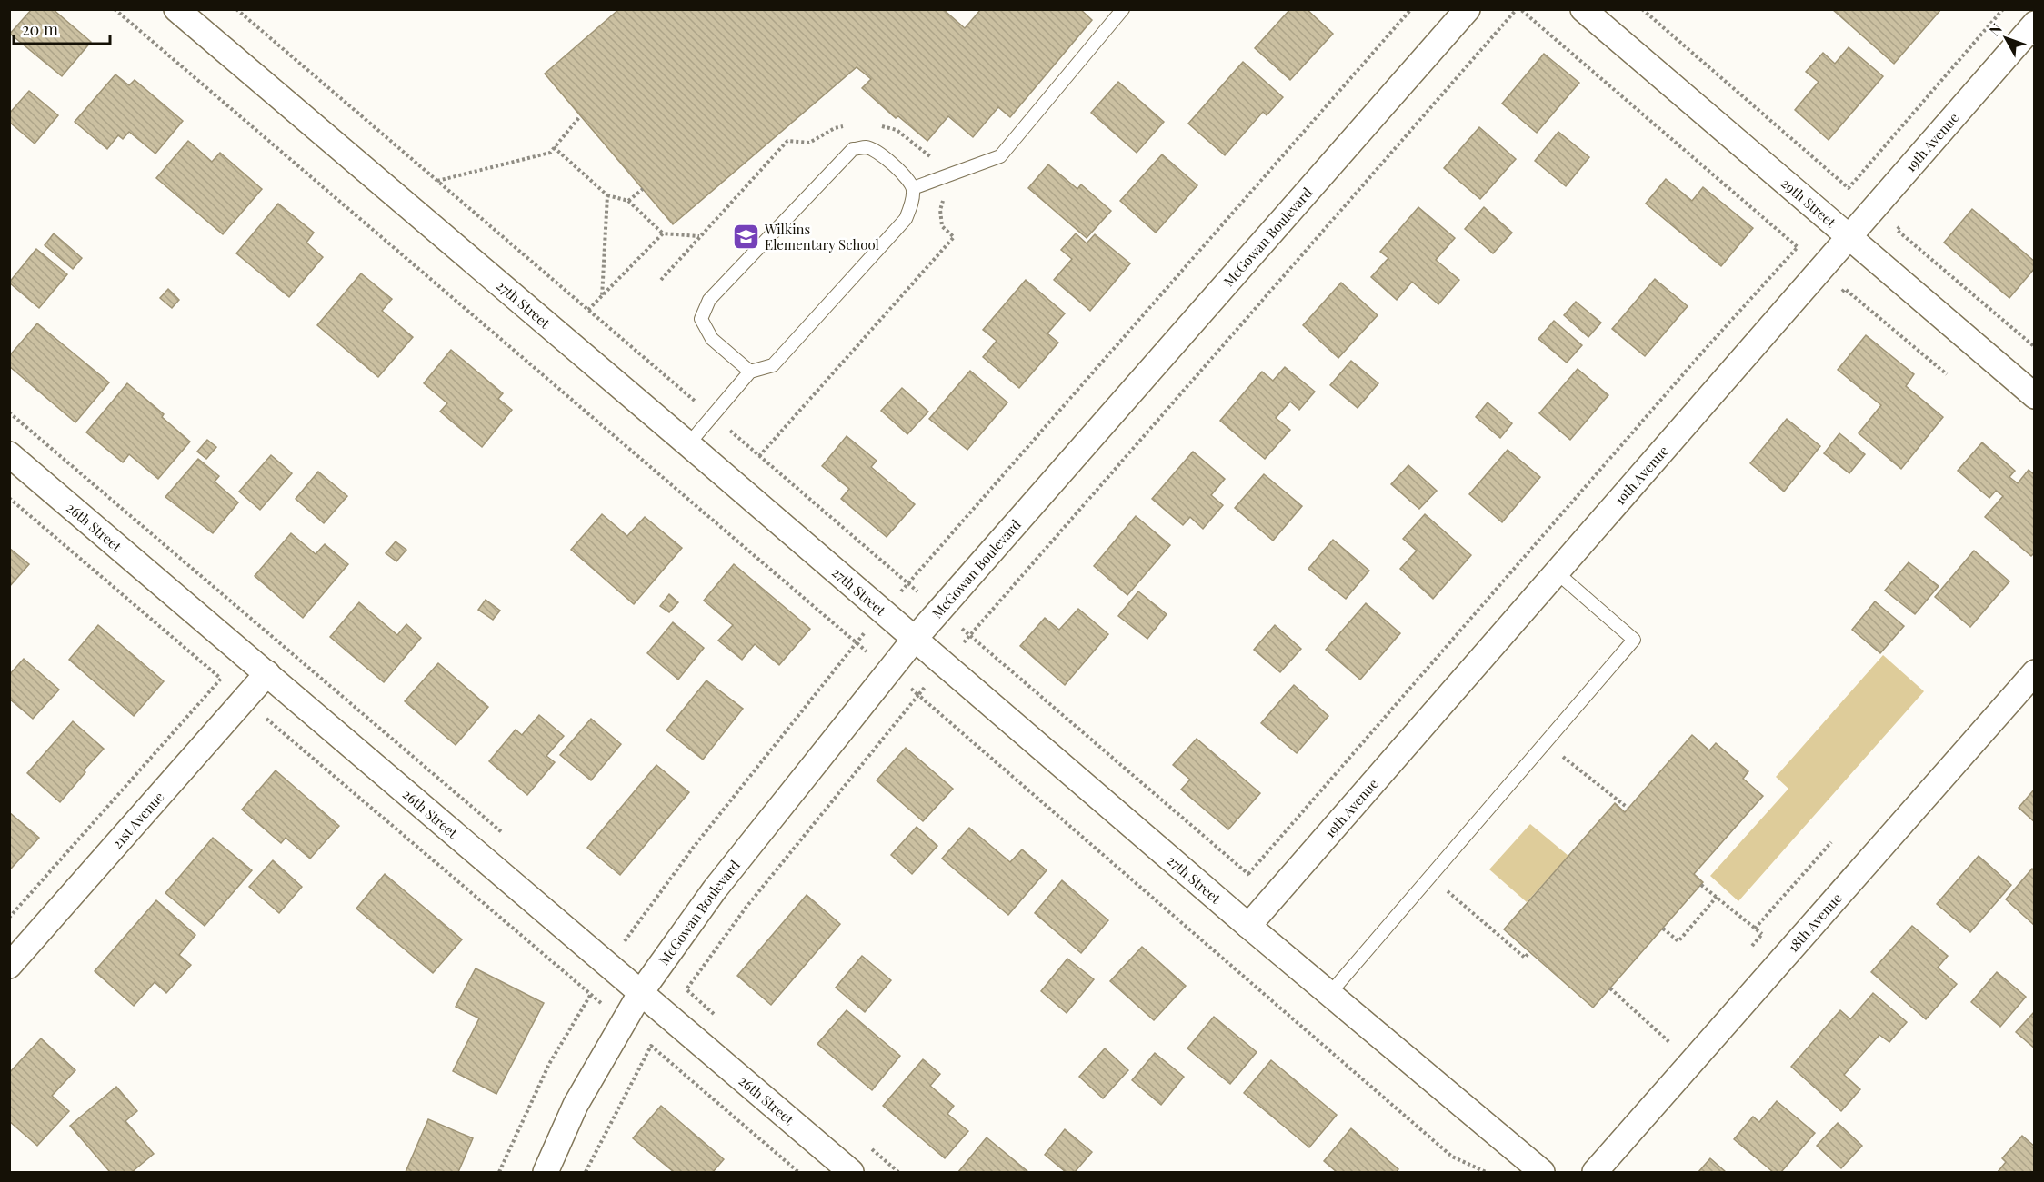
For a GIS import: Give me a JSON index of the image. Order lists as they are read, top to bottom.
{
  "streets": {
    "street": [
      "19th Avenue",
      "29th Street",
      "McGowan Boulevard",
      "27th Street",
      "26th Street",
      "21st Avenue",
      "18th Avenue"
    ]
  },
  "crossings": [
    ["19th Avenue", "29th Street"],
    ["19th Avenue", "27th Street"],
    ["McGowan Boulevard", "27th Street"],
    ["McGowan Boulevard", "26th Street"],
    ["26th Street", "21st Avenue"]
  ],
  "places": {
    "school or university": ["Wilkins Elementary School"]
  },
  "scale_bar": "20 m",
  "north": "top left"
}
